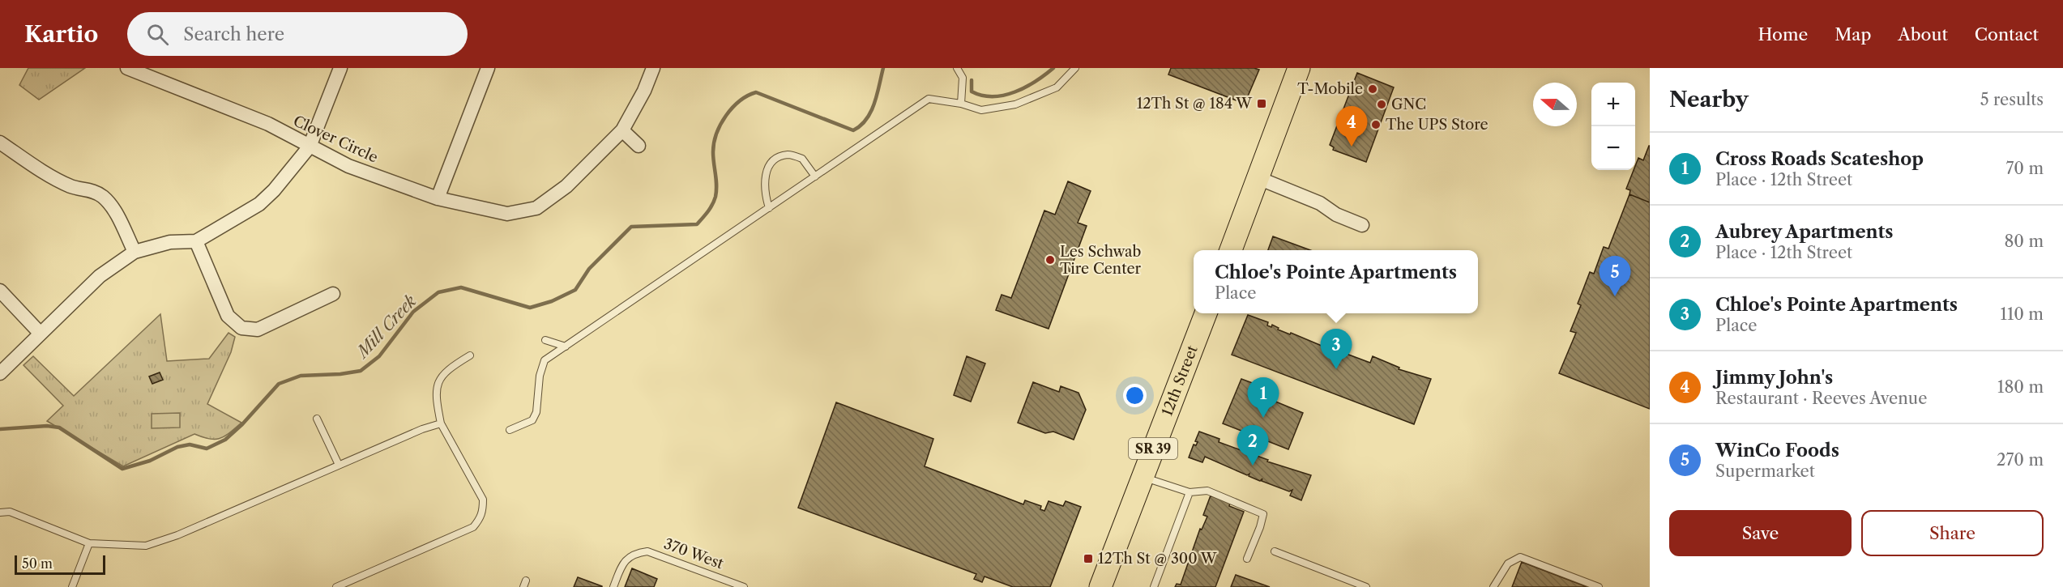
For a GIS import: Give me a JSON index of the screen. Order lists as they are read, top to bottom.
{
  "streets": {
    "main road": ["12th Street", "SR 39"],
    "street": ["Clover Circle"],
    "lane": ["370 West"]
  },
  "water": ["Mill Creek"],
  "places": {
    "other": [
      "T-Mobile",
      "GNC",
      "The UPS Store",
      "Les Schwab Tire Center"
    ],
    "transit": ["12Th St @ 184 W", "12Th St @ 300 W"]
  },
  "scale_bar": "50 m",
  "north": "left",
  "page": {
    "header": "Kartio",
    "search": "Search here",
    "nav": [
      "Home",
      "Map",
      "About",
      "Contact"
    ],
    "heading": ["Nearby", "5 results"],
    "map_buttons": ["+", "−"],
    "pins": [
      "4",
      "5",
      "3",
      "1",
      "2"
    ],
    "list": [
      {
        "mark": "1",
        "name": "Cross Roads Scateshop",
        "note": "Place · 12th Street",
        "value": "70 m"
      },
      {
        "mark": "2",
        "name": "Aubrey Apartments",
        "note": "Place · 12th Street",
        "value": "80 m"
      },
      {
        "mark": "3",
        "name": "Chloe's Pointe Apartments",
        "note": "Place",
        "value": "110 m"
      },
      {
        "mark": "4",
        "name": "Jimmy John's",
        "note": "Restaurant · Reeves Avenue",
        "value": "180 m"
      },
      {
        "mark": "5",
        "name": "WinCo Foods",
        "note": "Supermarket",
        "value": "270 m"
      }
    ],
    "popup": ["Chloe's Pointe Apartments", "Place"],
    "buttons": ["Save", "Share"],
    "scale": "50 m"
  }
}
